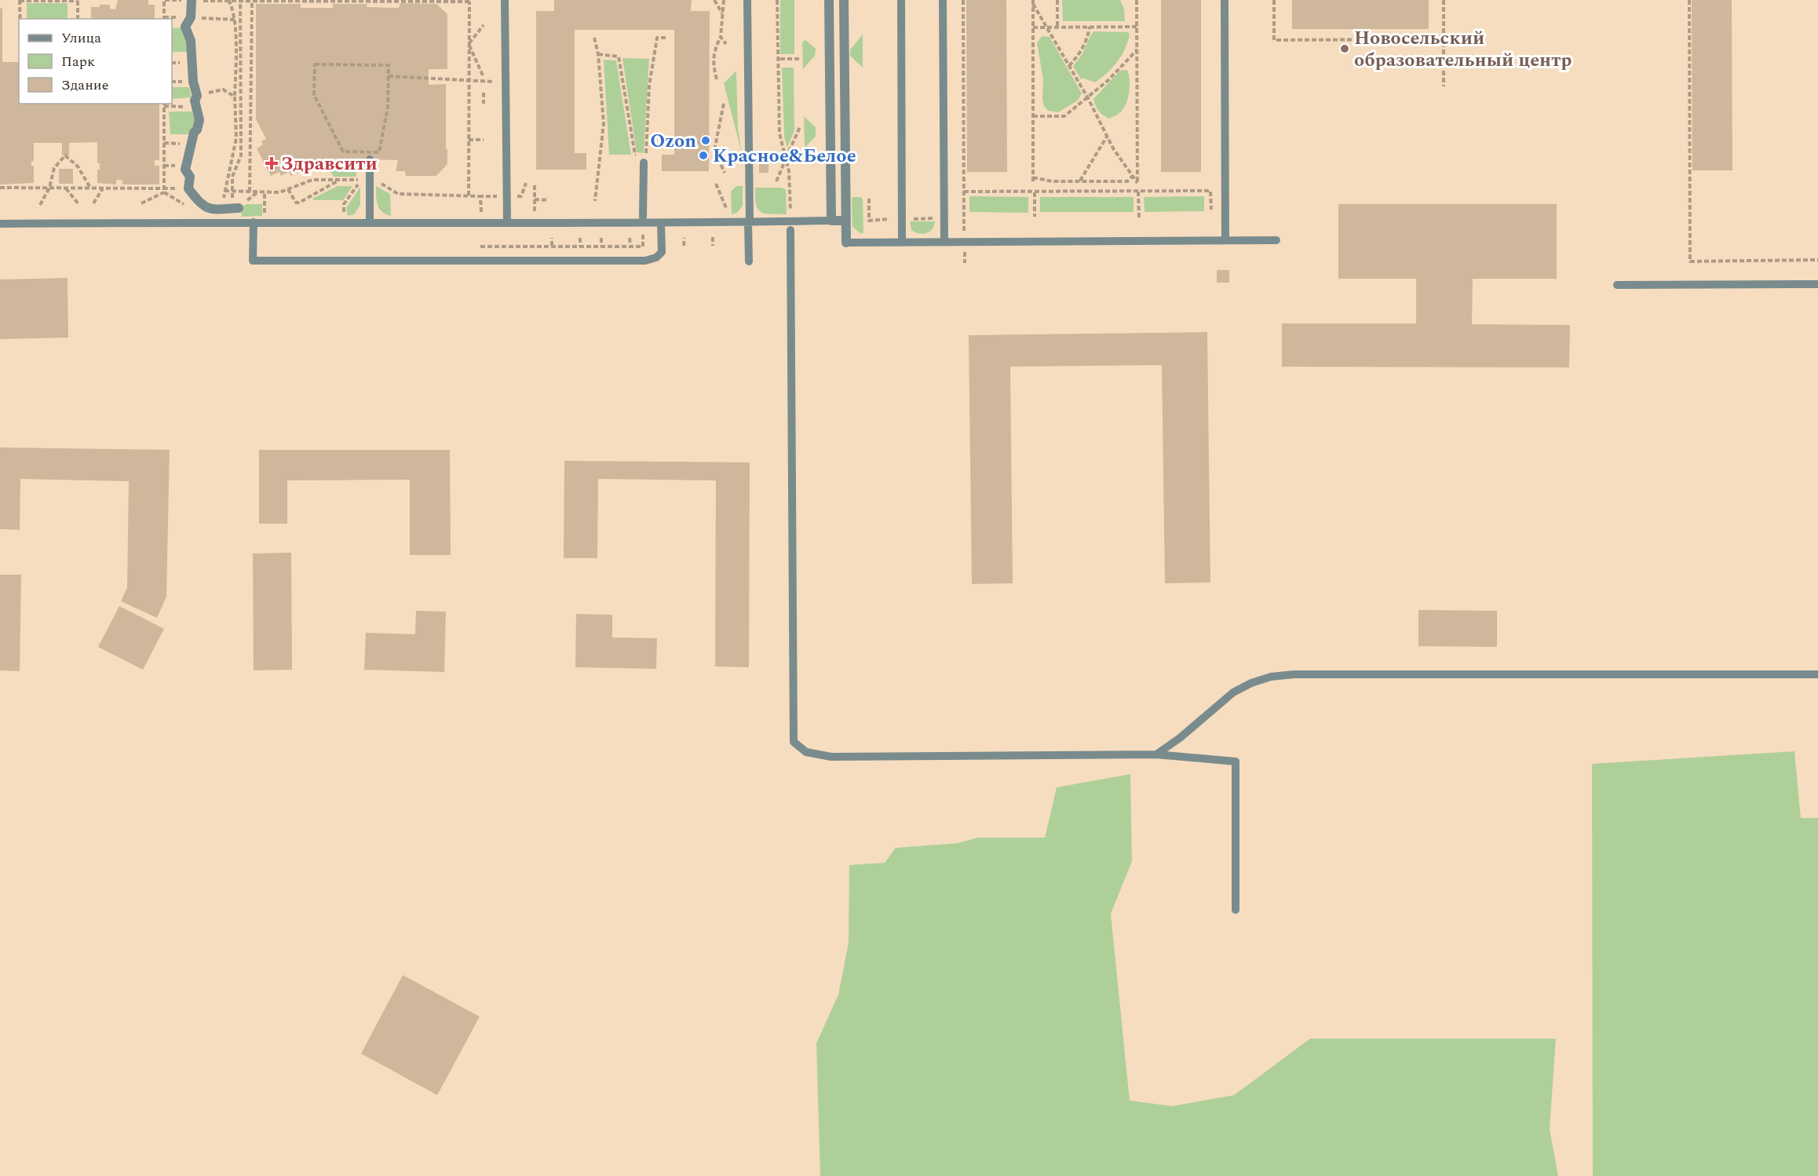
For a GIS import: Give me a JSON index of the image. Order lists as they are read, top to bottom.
{
  "places": {
    "other": ["Новосельский образовательный центр", "Ozon", "Красное&Белое"],
    "health": ["Здравсити"]
  },
  "legend": ["Улица", "Парк", "Здание"]
}
